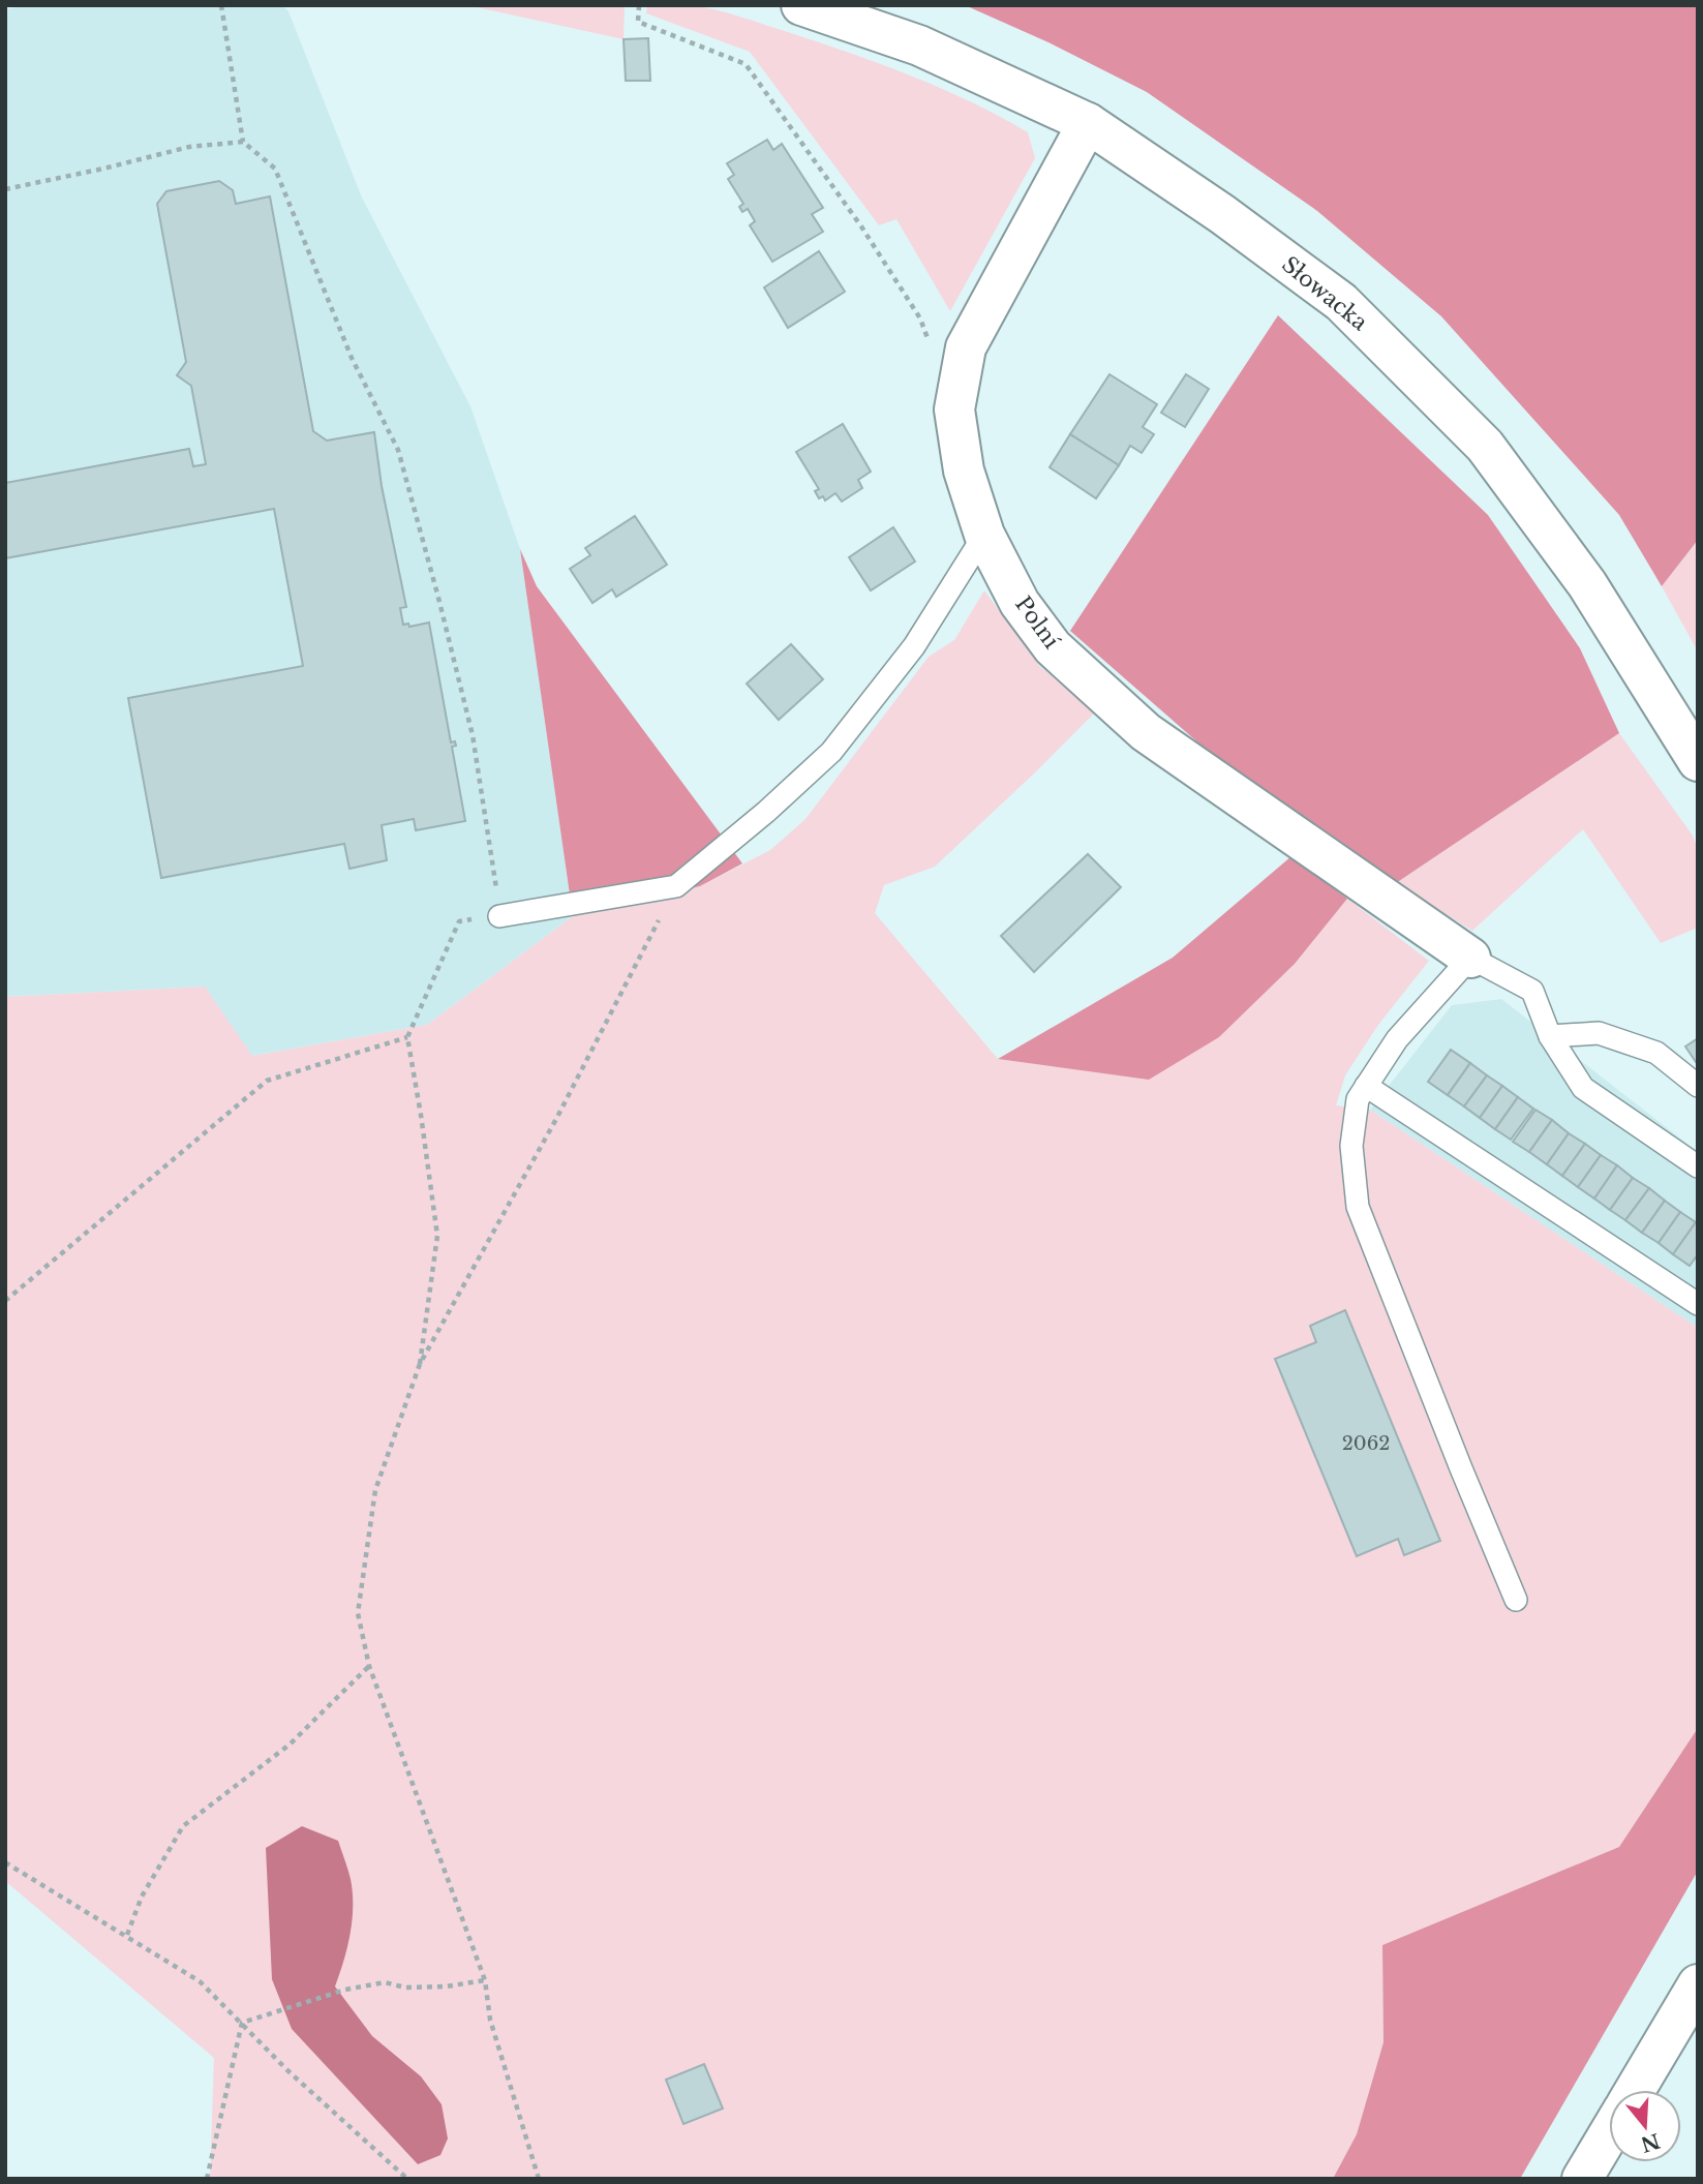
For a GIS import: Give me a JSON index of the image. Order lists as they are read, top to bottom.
{
  "streets": {
    "street": ["Słowacka", "Polní"]
  },
  "crossings": [
    ["Słowacka", "Polní"]
  ],
  "house_numbers": ["2062"],
  "north": "bottom"
}
